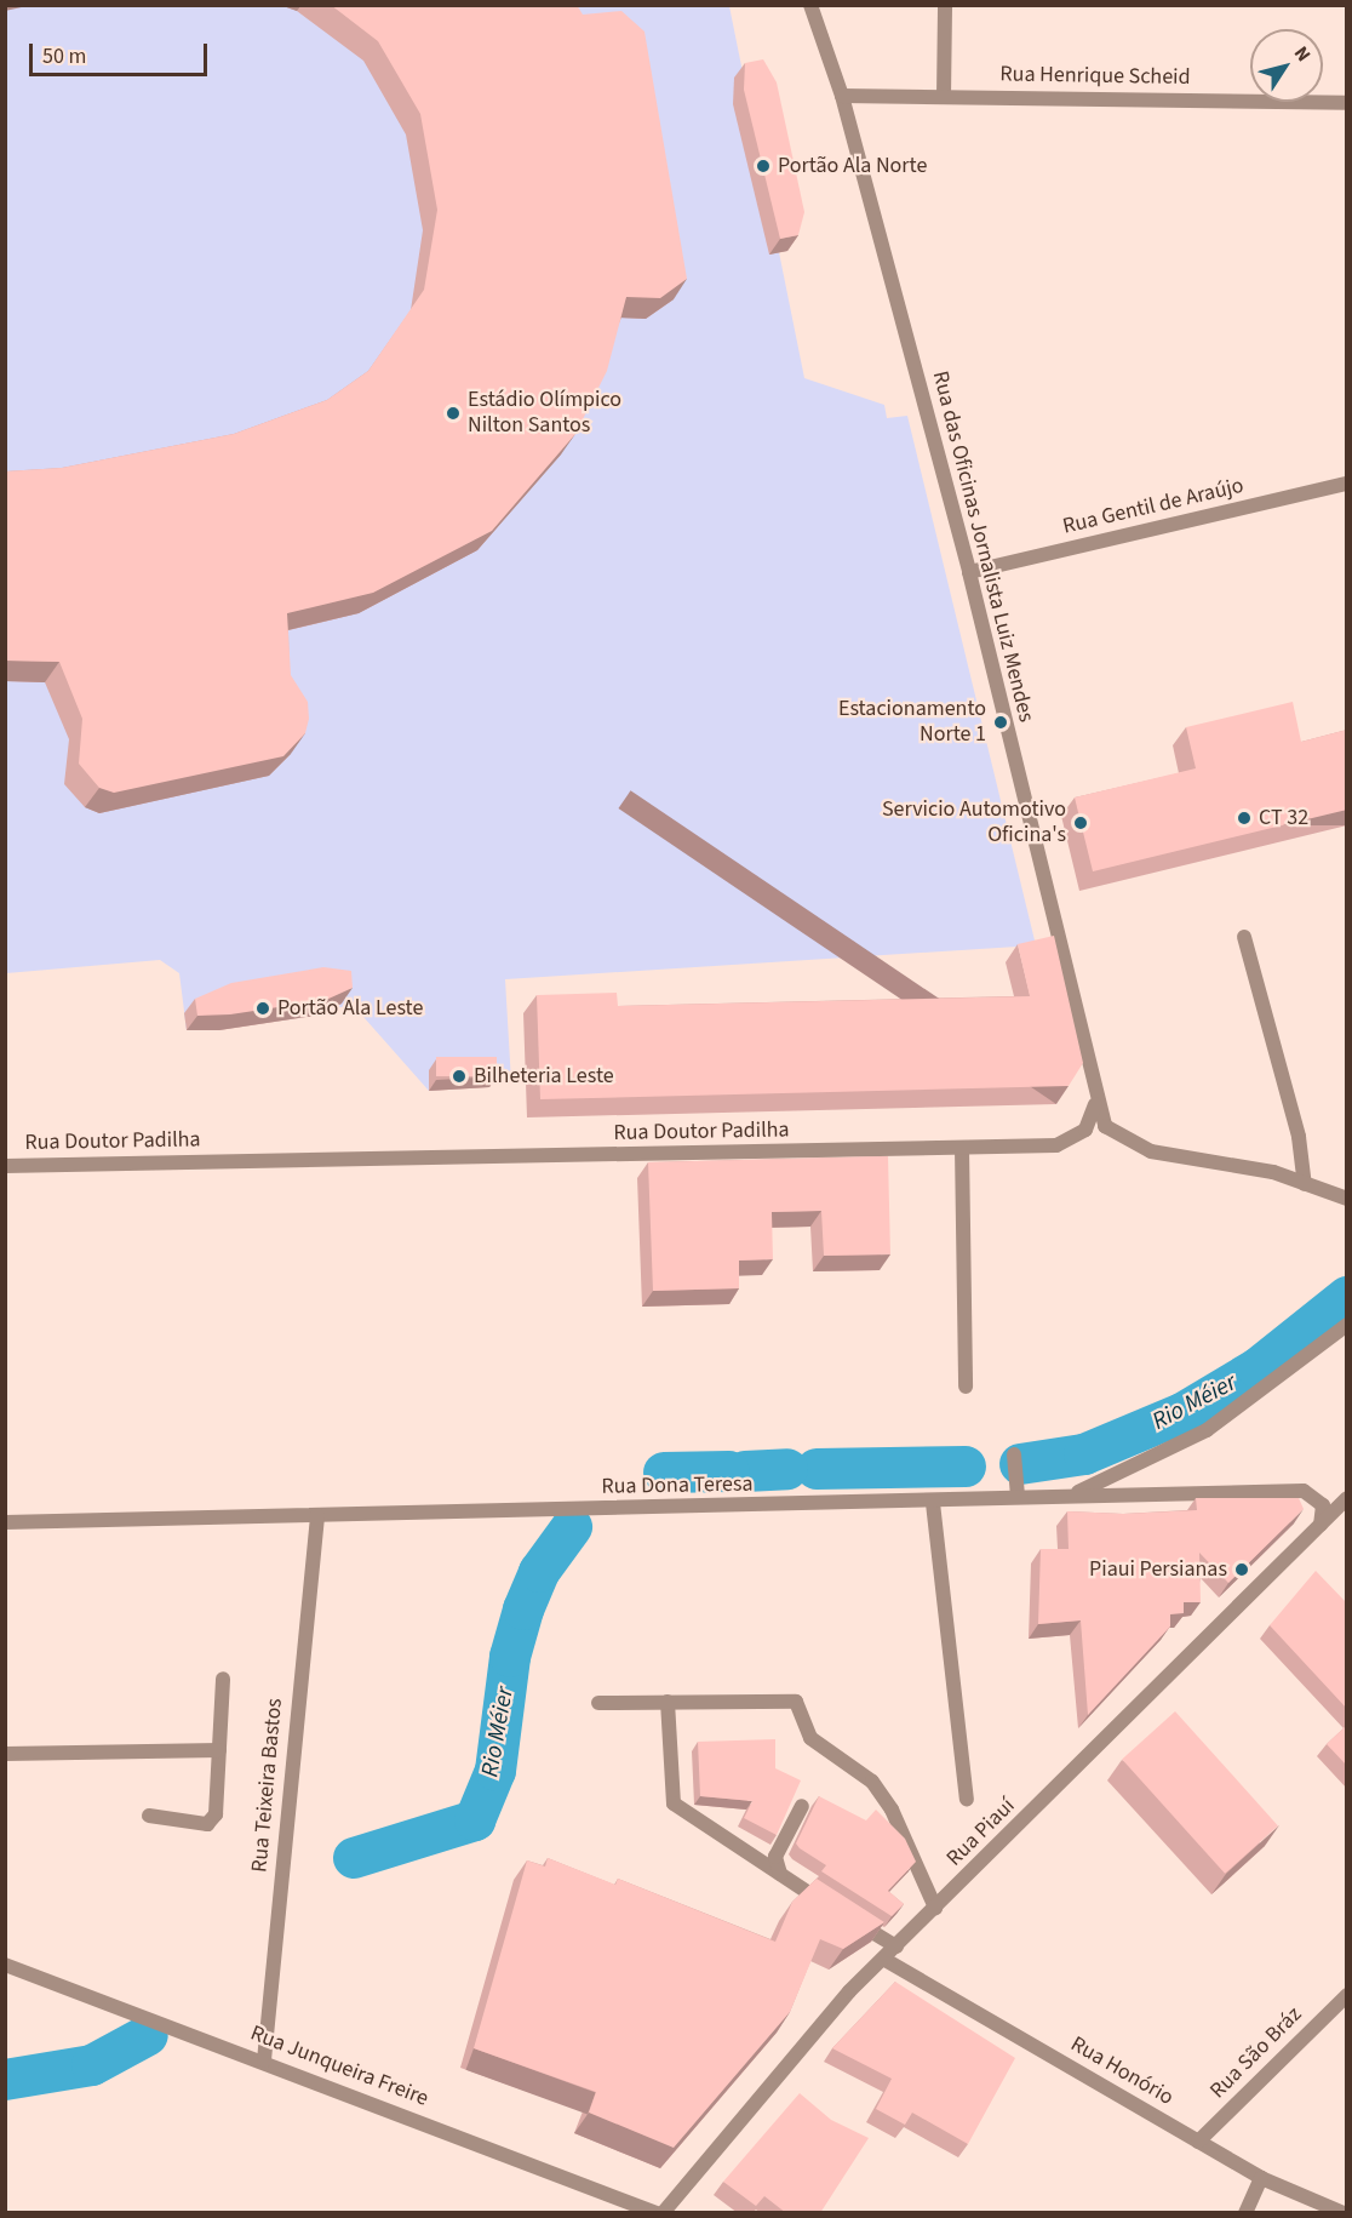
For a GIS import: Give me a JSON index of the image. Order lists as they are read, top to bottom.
{
  "streets": {
    "street": [
      "Rua Henrique Scheid",
      "Rua Gentil de Araújo",
      "Rua das Oficinas Jornalista Luiz Mendes",
      "Rua Doutor Padilha",
      "Rua Dona Teresa",
      "Rua Teixeira Bastos",
      "Rua Piauí",
      "Rua São Bráz",
      "Rua Junqueira Freire",
      "Rua Honório"
    ]
  },
  "crossings": [
    ["Rua Henrique Scheid", "Rua das Oficinas Jornalista Luiz Mendes"],
    ["Rua Gentil de Araújo", "Rua das Oficinas Jornalista Luiz Mendes"],
    ["Rua das Oficinas Jornalista Luiz Mendes", "Rua Doutor Padilha"],
    ["Rua Dona Teresa", "Rua Teixeira Bastos"],
    ["Rua Dona Teresa", "Rua Piauí"],
    ["Rua Teixeira Bastos", "Rua Junqueira Freire"],
    ["Rua Piauí", "Rua Junqueira Freire"],
    ["Rua Piauí", "Rua Honório"],
    ["Rua São Bráz", "Rua Honório"]
  ],
  "water": ["Rio Méier"],
  "places": [
    "Portão Ala Norte",
    "Estádio Olímpico Nilton Santos",
    "Estacionamento Norte 1",
    "CT 32",
    "Servicio Automotivo Oficina's",
    "Portão Ala Leste",
    "Bilheteria Leste",
    "Piaui Persianas"
  ],
  "scale_bar": "50 m",
  "north": "top right"
}
